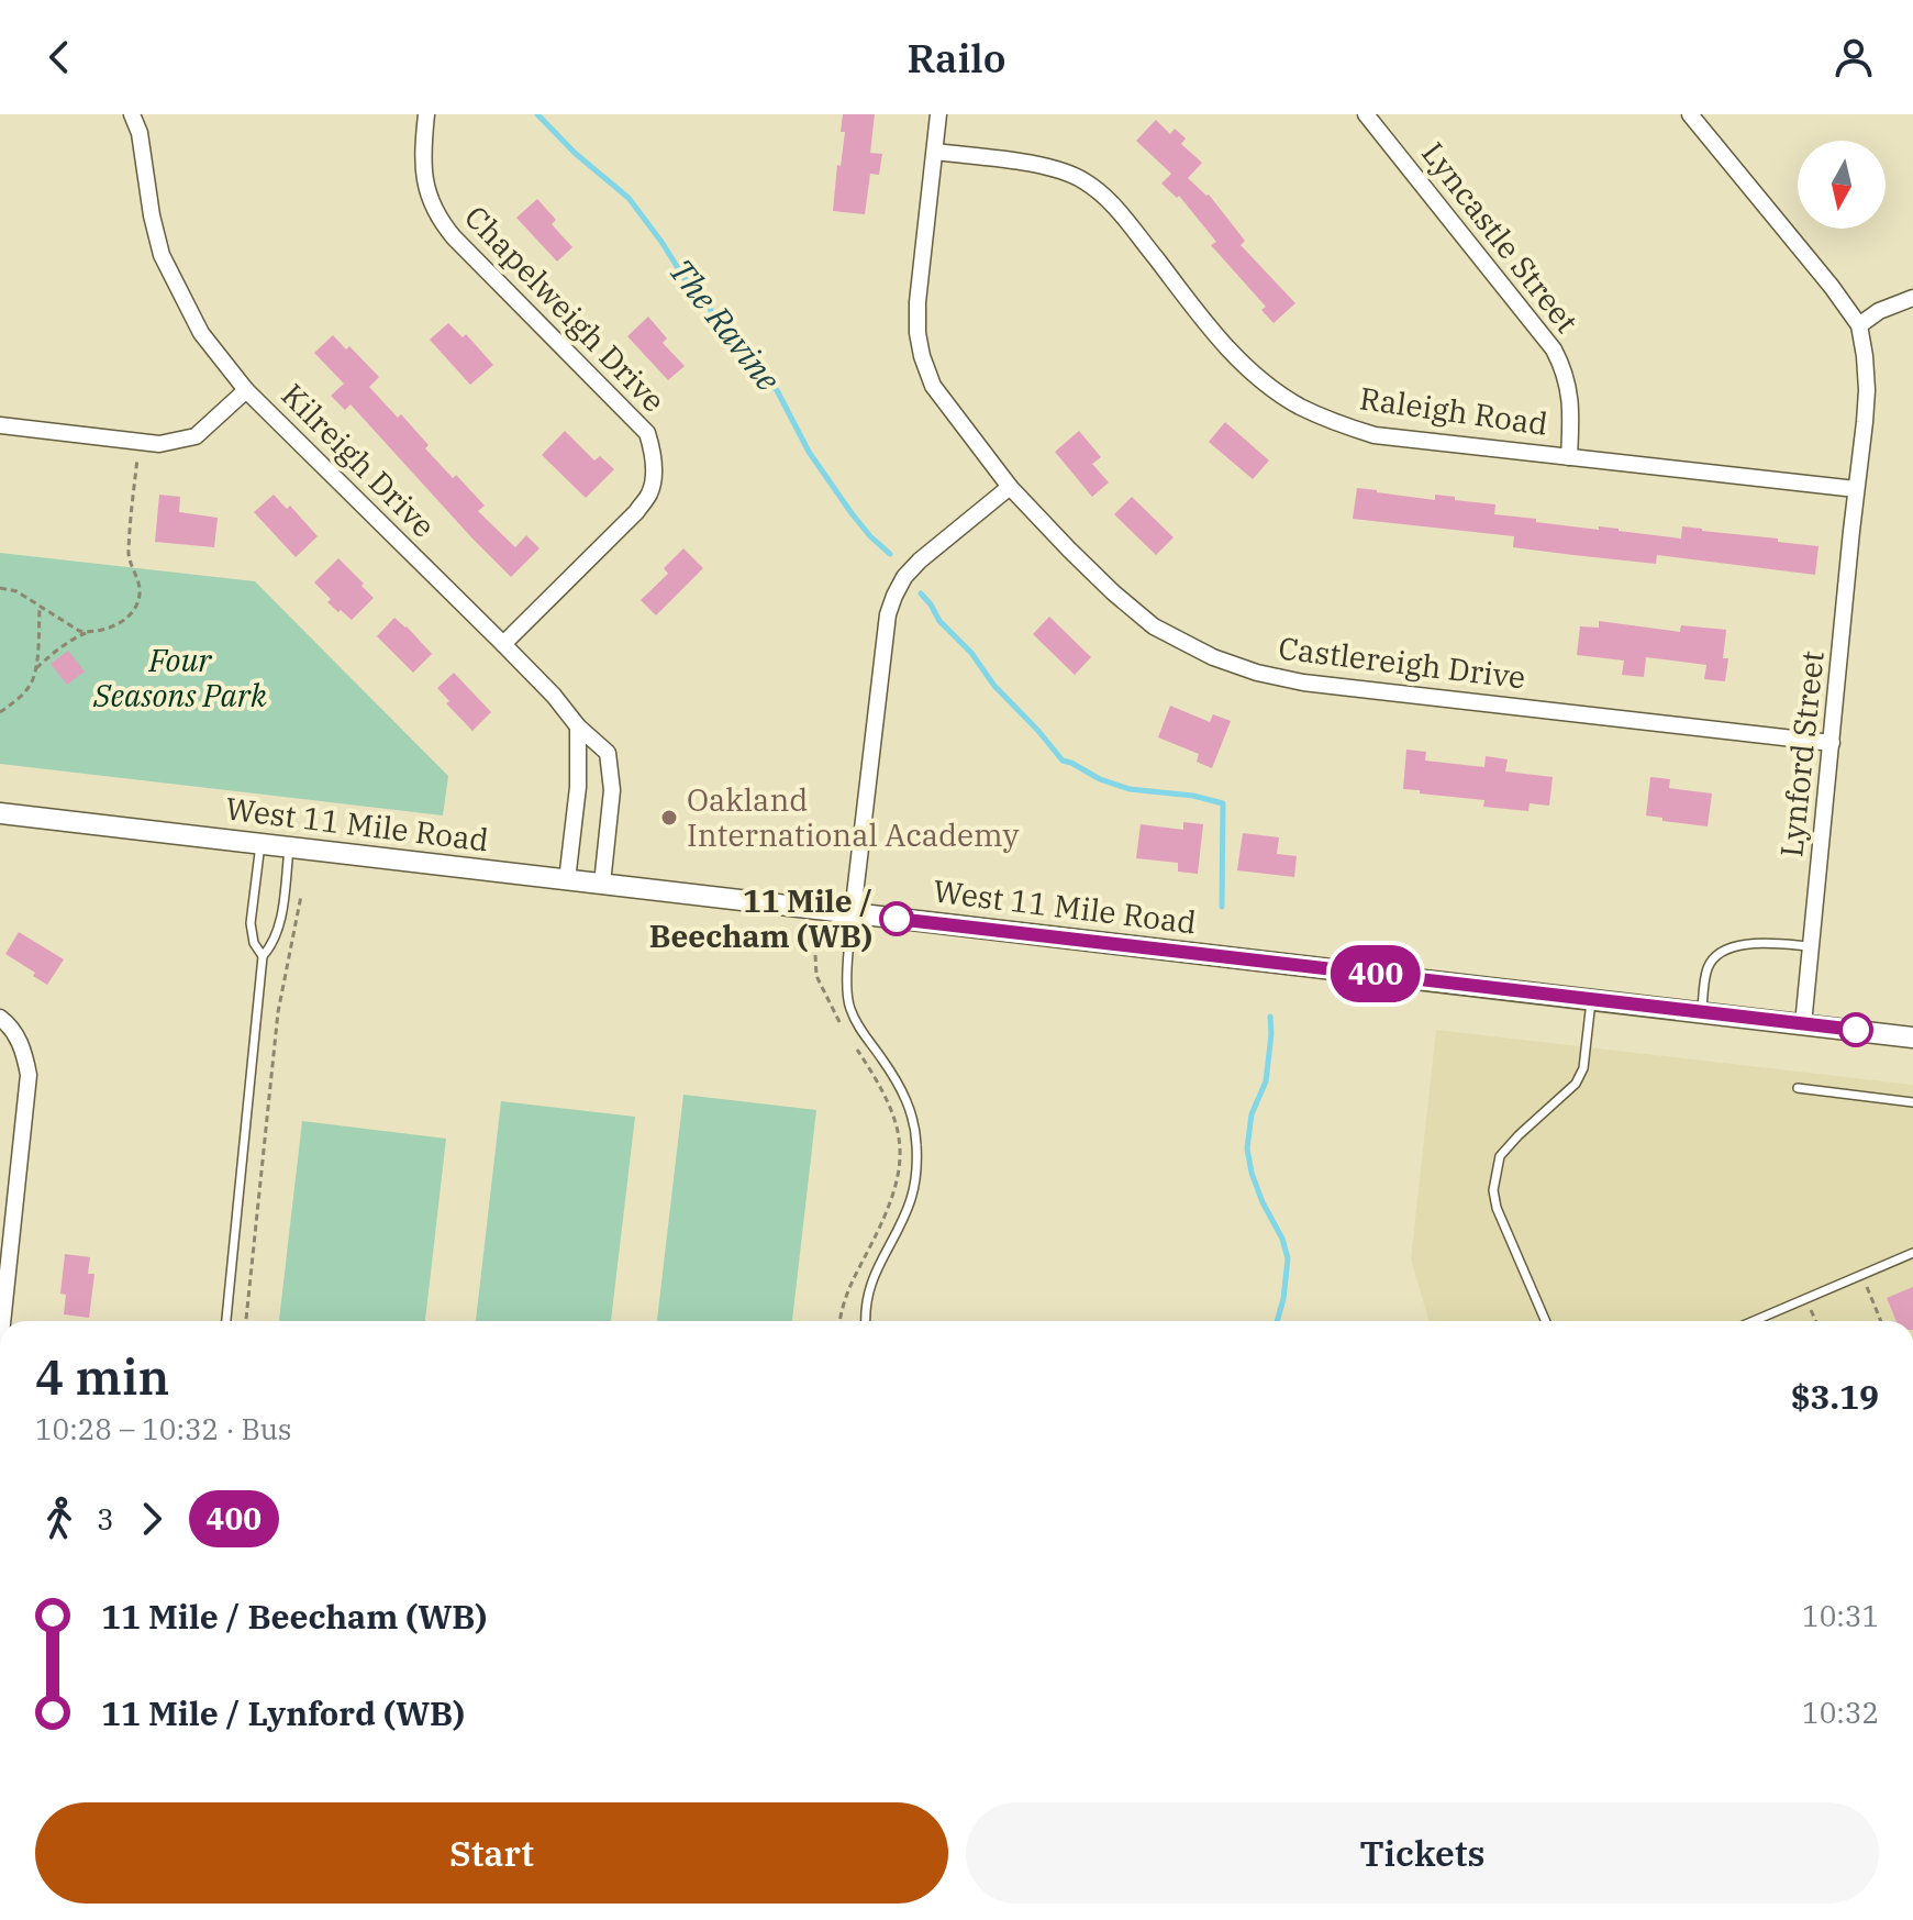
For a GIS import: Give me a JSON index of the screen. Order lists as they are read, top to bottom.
{
  "streets": {
    "street": [
      "Lyncastle Street",
      "Chapelweigh Drive",
      "Raleigh Road",
      "Kilreigh Drive",
      "Castlereigh Drive",
      "Lynford Street",
      "West 11 Mile Road"
    ]
  },
  "crossings": [
    ["Lyncastle Street", "Raleigh Road"],
    ["Chapelweigh Drive", "Kilreigh Drive"],
    ["Raleigh Road", "Castlereigh Drive"],
    ["Raleigh Road", "Lynford Street"],
    ["Kilreigh Drive", "West 11 Mile Road"],
    ["Castlereigh Drive", "Lynford Street"],
    ["Lynford Street", "West 11 Mile Road"]
  ],
  "water": ["The Ravine"],
  "parks": ["Four Seasons Park"],
  "places": ["Oakland International Academy", "11 Mile / Beecham (WB)"],
  "lines": ["bus line 400"],
  "north": "bottom",
  "page": {
    "header": "Railo",
    "on_map": "400",
    "heading": ["4 min", "10:28 – 10:32 · Bus", "$3.19"],
    "legs": ["3", "400"],
    "list": [
      {
        "name": "11 Mile / Beecham (WB)",
        "value": "10:31"
      },
      {
        "name": "11 Mile / Lynford (WB)",
        "value": "10:32"
      }
    ],
    "buttons": ["Start", "Tickets"]
  }
}
